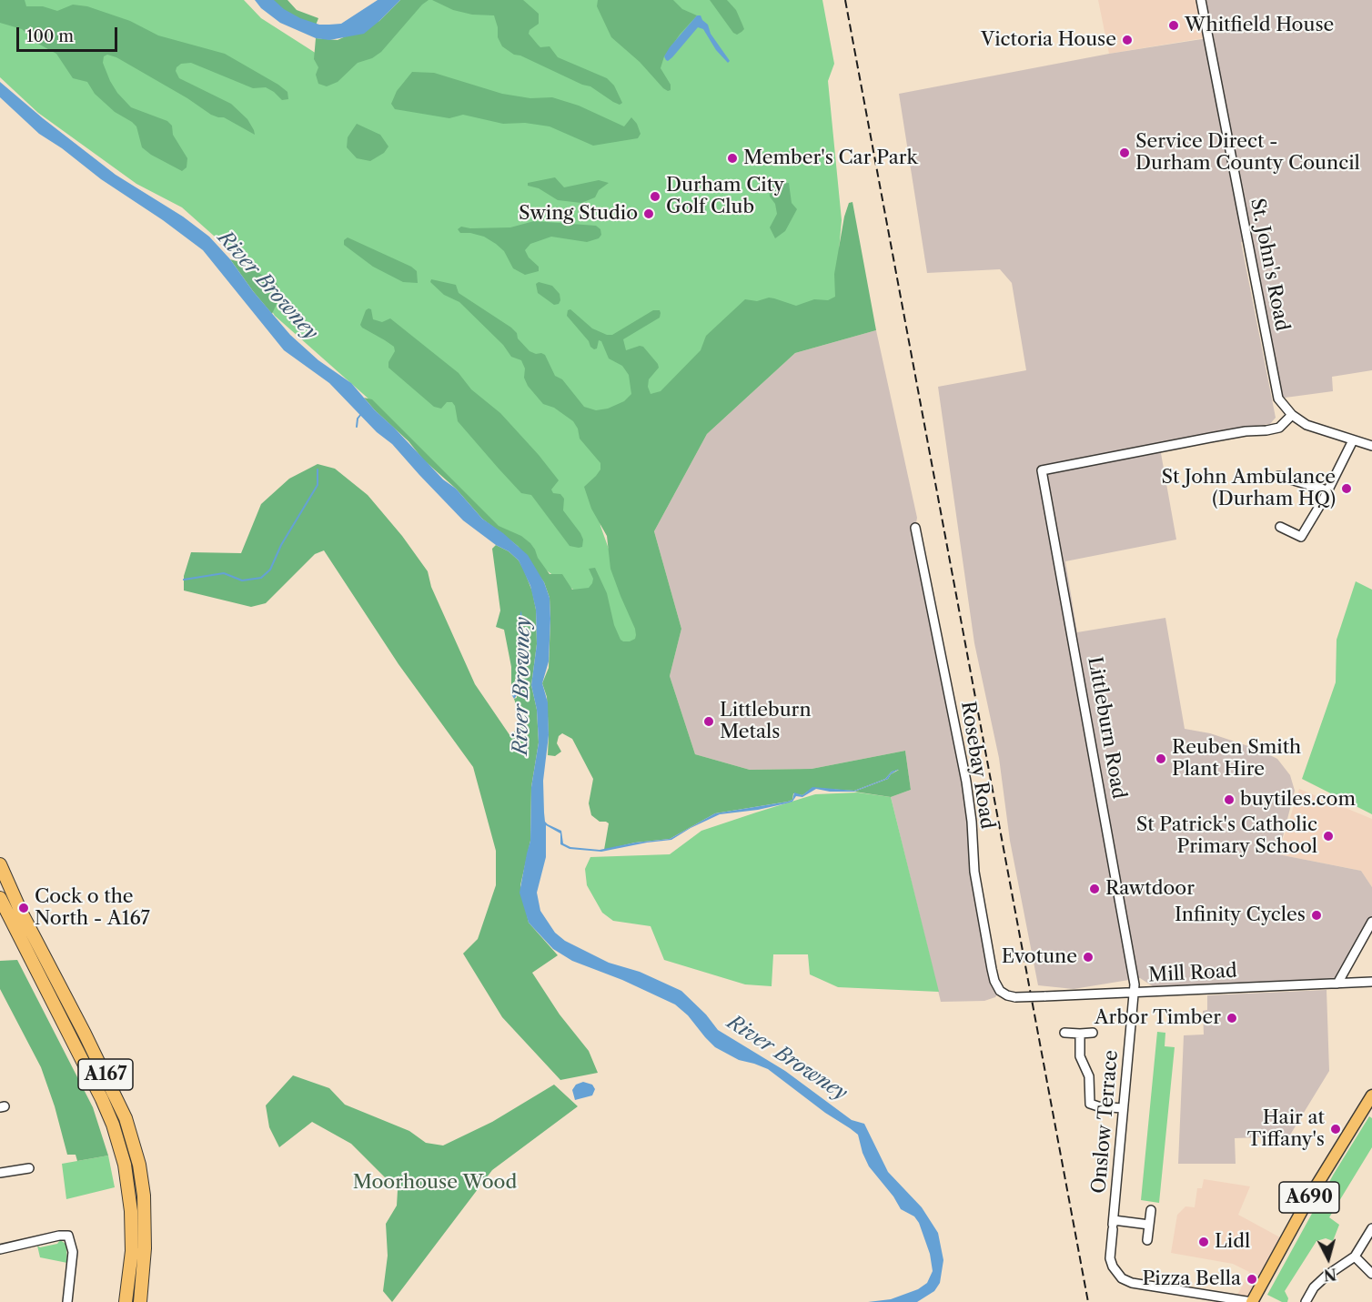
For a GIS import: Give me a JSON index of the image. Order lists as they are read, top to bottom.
{
  "streets": {
    "highway": ["A167"],
    "main road": ["A690"],
    "street": [
      "St. John's Road",
      "Littleburn Road",
      "Rosebay Road",
      "Mill Road",
      "Onslow Terrace"
    ]
  },
  "crossings": [
    ["St. John's Road", "Littleburn Road"],
    ["Littleburn Road", "Mill Road"],
    ["Littleburn Road", "Onslow Terrace"],
    ["Rosebay Road", "Mill Road"],
    ["Onslow Terrace", "A690"]
  ],
  "water": ["River Browney"],
  "parks": ["Moorhouse Wood"],
  "places": [
    "Whitfield House",
    "Victoria House",
    "Service Direct - Durham County Council",
    "Member's Car Park",
    "Durham City Golf Club",
    "Swing Studio",
    "St John Ambulance (Durham HQ)",
    "Littleburn Metals",
    "Reuben Smith Plant Hire",
    "buytiles.com",
    "St Patrick's Catholic Primary School",
    "Rawtdoor",
    "Cock o the North - A167",
    "Infinity Cycles",
    "Evotune",
    "Arbor Timber",
    "Hair at Tiffany's",
    "Lidl",
    "Pizza Bella"
  ],
  "scale_bar": "100 m",
  "north": "bottom"
}
